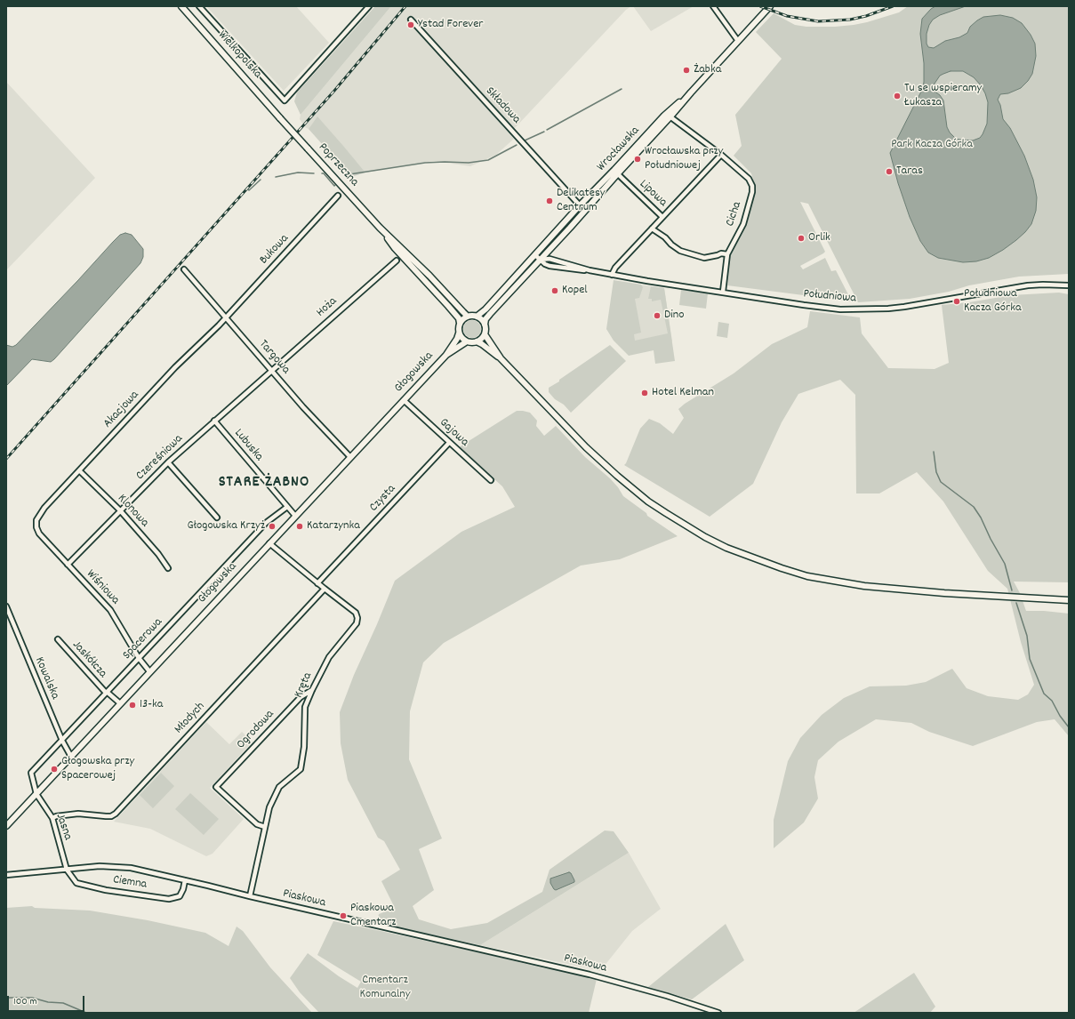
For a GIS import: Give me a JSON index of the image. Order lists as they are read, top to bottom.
{
  "streets": {
    "main road": [
      "Wielkopolska",
      "Wrocławska",
      "Poprzeczna",
      "Głogowska"
    ],
    "street": [
      "Składowa",
      "Lipowa",
      "Cicha",
      "Bukowa",
      "Południowa",
      "Hoża",
      "Targowa",
      "Akacjowa",
      "Gajowa",
      "Lubuska",
      "Czereśniowa",
      "Czysta",
      "Klonowa",
      "Wiśniowa",
      "Spacerowa",
      "Jaskółcza",
      "Kowalska",
      "Kręta",
      "Młodych",
      "Ogrodowa",
      "Jasna",
      "Ciemna",
      "Piaskowa"
    ]
  },
  "crossings": [
    ["Wielkopolska", "Poprzeczna"],
    ["Składowa", "Wrocławska"],
    ["Wrocławska", "Lipowa"],
    ["Wrocławska", "Cicha"],
    ["Wrocławska", "Południowa"],
    ["Poprzeczna", "Głogowska"],
    ["Lipowa", "Południowa"],
    ["Cicha", "Południowa"],
    ["Bukowa", "Targowa"],
    ["Bukowa", "Akacjowa"],
    ["Hoża", "Targowa"],
    ["Hoża", "Czereśniowa"],
    ["Targowa", "Głogowska"],
    ["Targowa", "Akacjowa"],
    ["Targowa", "Czereśniowa"],
    ["Głogowska", "Gajowa"],
    ["Głogowska", "Lubuska"],
    ["Głogowska", "Wiśniowa"],
    ["Głogowska", "Spacerowa"],
    ["Głogowska", "Jaskółcza"],
    ["Głogowska", "Kowalska"],
    ["Głogowska", "Kręta"],
    ["Głogowska", "Jasna"],
    ["Akacjowa", "Klonowa"],
    ["Akacjowa", "Wiśniowa"],
    ["Gajowa", "Czysta"],
    ["Lubuska", "Czereśniowa"],
    ["Lubuska", "Spacerowa"],
    ["Czereśniowa", "Klonowa"],
    ["Czereśniowa", "Wiśniowa"],
    ["Czysta", "Kręta"],
    ["Wiśniowa", "Spacerowa"],
    ["Spacerowa", "Jaskółcza"],
    ["Spacerowa", "Kowalska"],
    ["Spacerowa", "Jasna"],
    ["Kręta", "Młodych"],
    ["Kręta", "Ogrodowa"],
    ["Kręta", "Piaskowa"],
    ["Młodych", "Jasna"],
    ["Jasna", "Ciemna"],
    ["Jasna", "Piaskowa"],
    ["Ciemna", "Piaskowa"]
  ],
  "districts": ["STARE ŻABNO"],
  "parks": ["Park Kacza Górka", "Cmentarz Komunalny"],
  "places": [
    "Ystad Forever",
    "Żabka",
    "Tu se wspieramy Łukasza",
    "Wrocławska przy Południowej",
    "Taras",
    "Delikatesy Centrum",
    "Orlik",
    "Kopel",
    "Południowa Kacza Górka",
    "Dino",
    "Hotel Kelman",
    "Głogowska Krzyż",
    "Katarzynka",
    "13-ka",
    "Głogowska przy Spacerowej",
    "Piaskowa Cmentarz"
  ],
  "scale_bar": "100 m"
}
